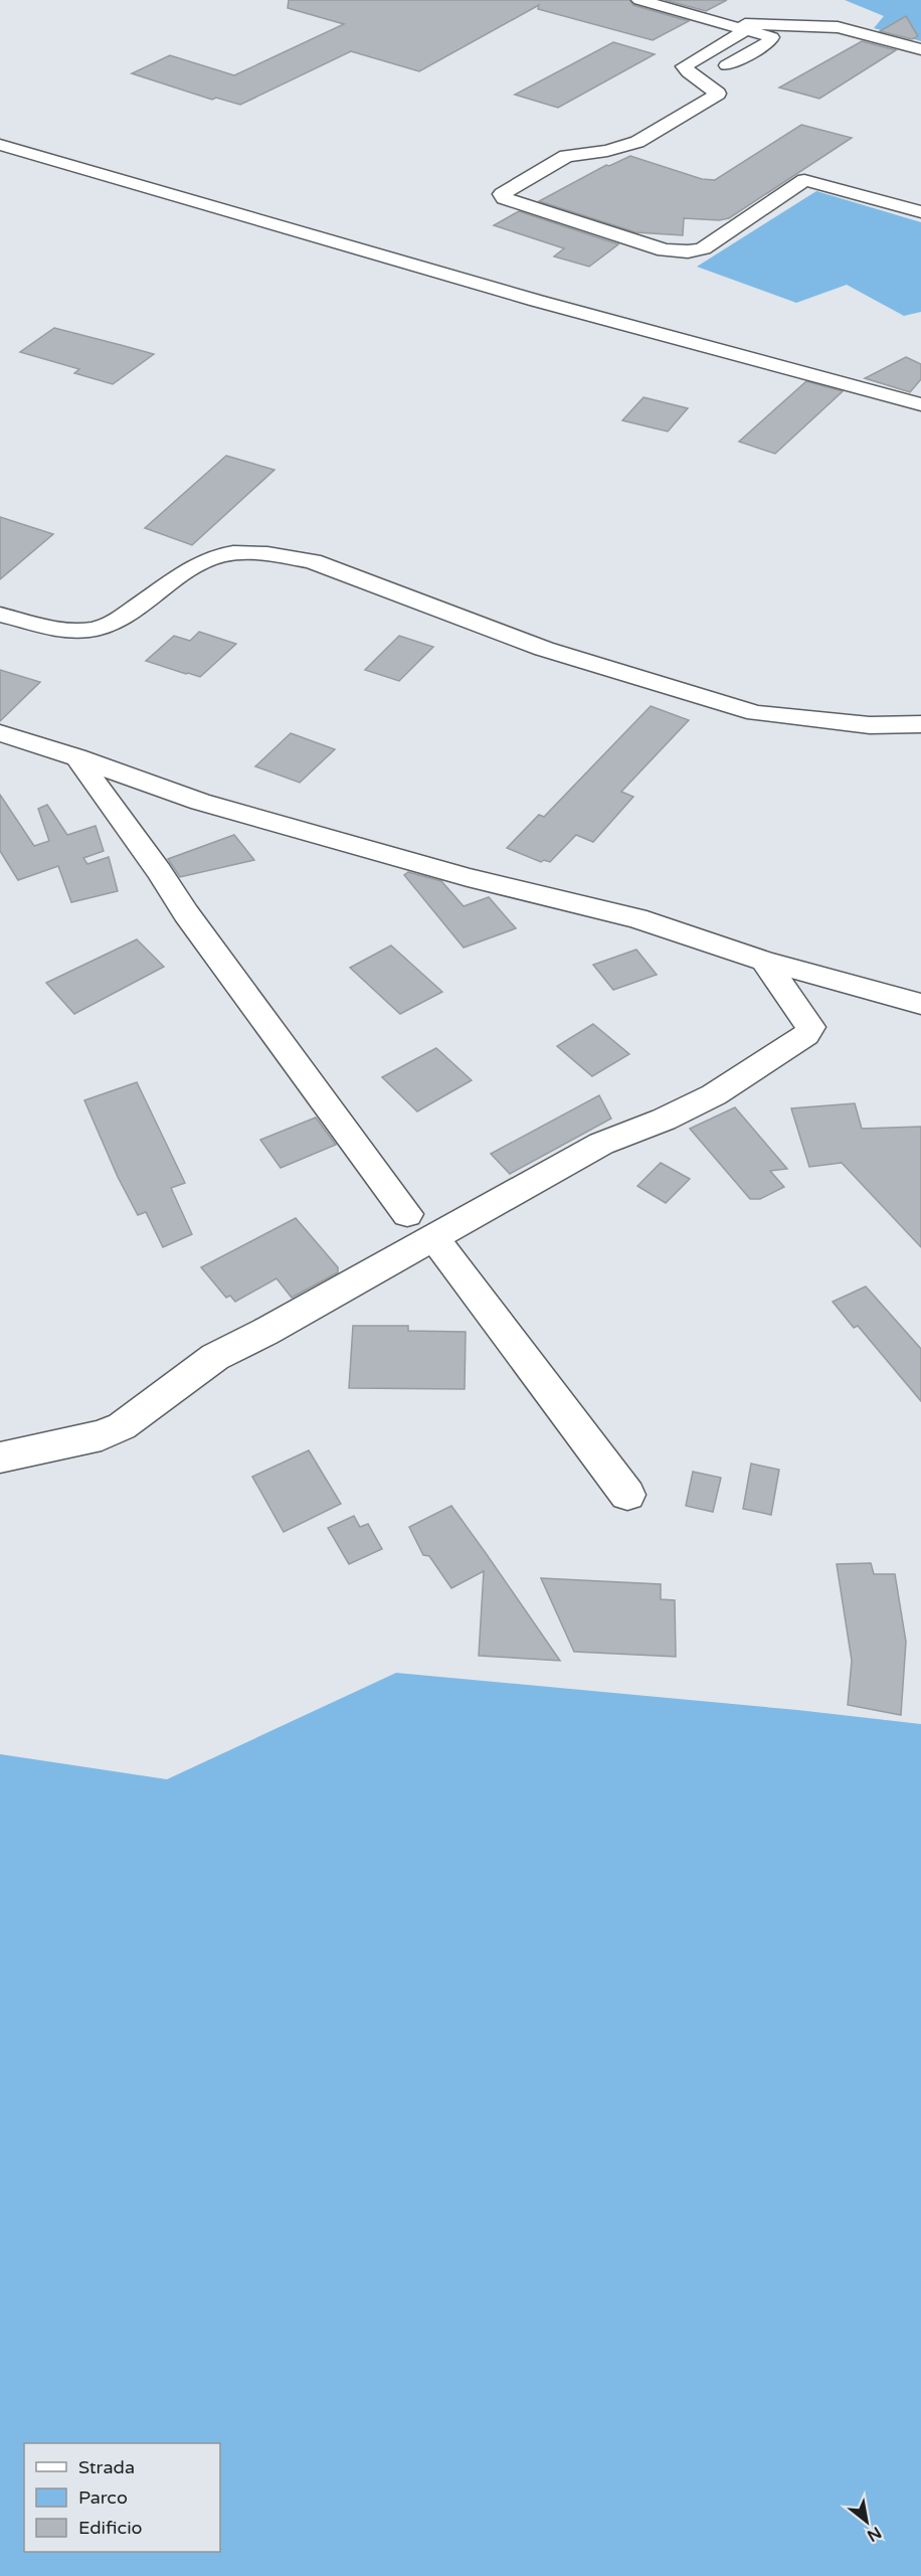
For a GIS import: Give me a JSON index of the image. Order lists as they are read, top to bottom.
{
  "legend": ["Strada", "Parco", "Edificio"],
  "north": "bottom right"
}
